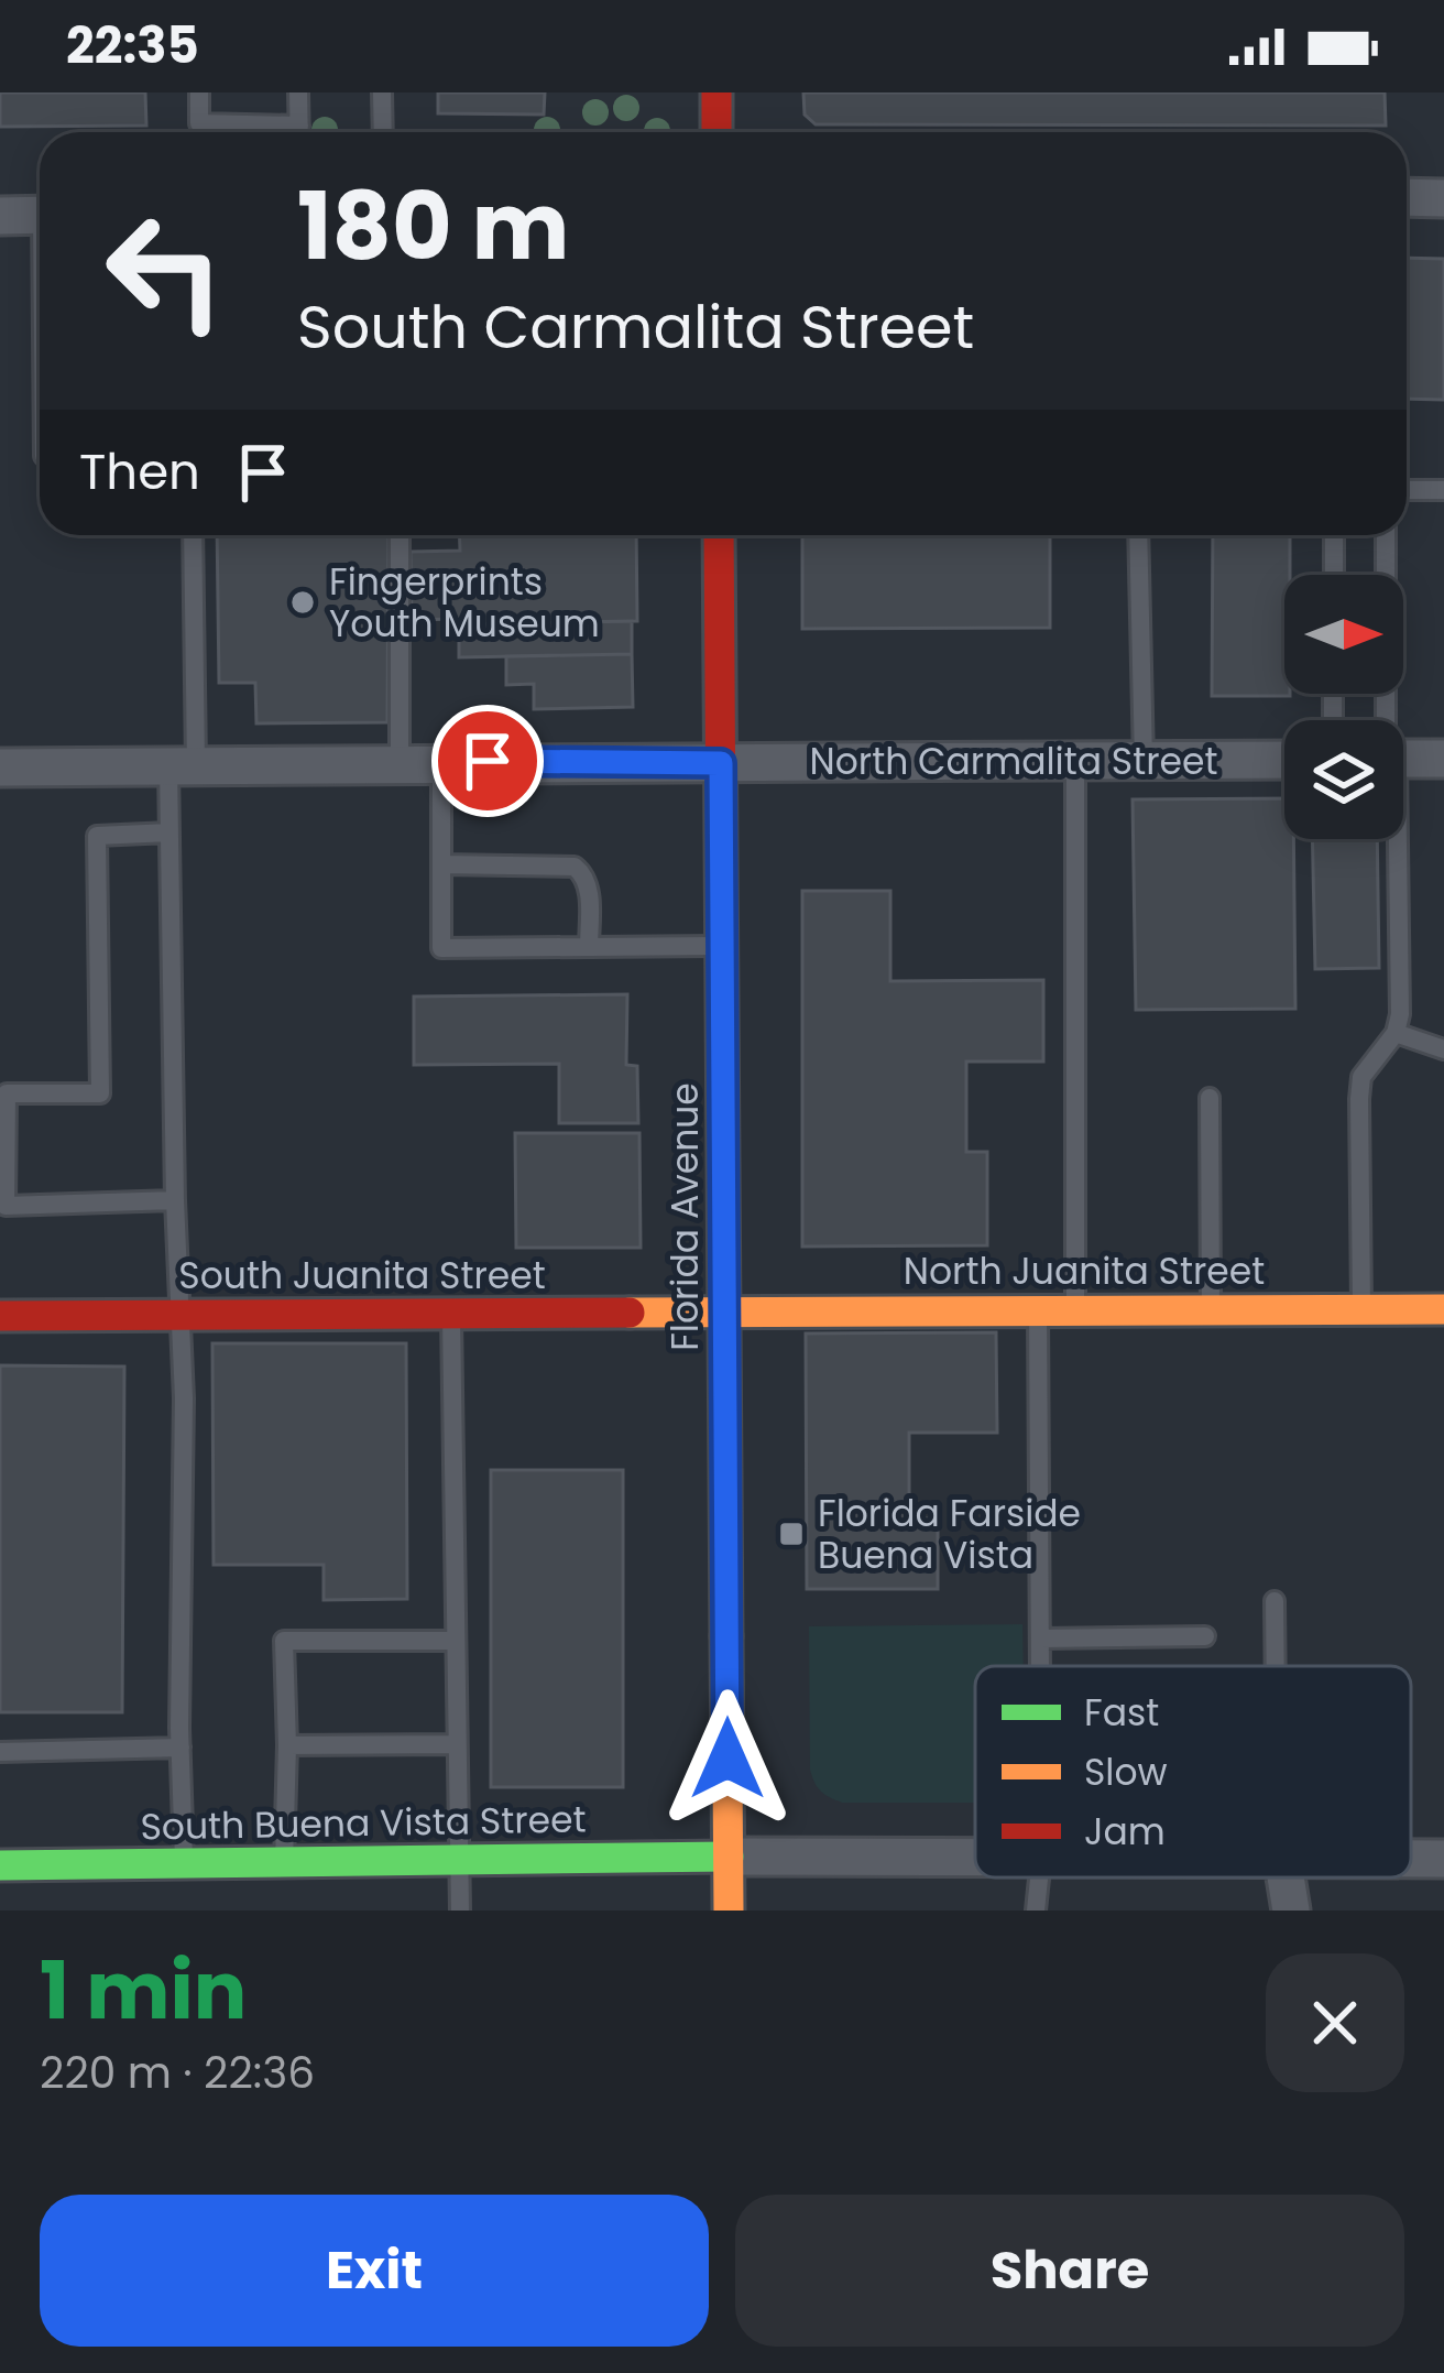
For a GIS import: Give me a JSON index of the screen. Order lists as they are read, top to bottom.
{
  "streets": {
    "street": [
      "North Carmalita Street",
      "Florida Avenue",
      "North Juanita Street",
      "South Juanita Street",
      "South Buena Vista Street"
    ]
  },
  "crossings": [
    ["North Carmalita Street", "Florida Avenue"],
    ["Florida Avenue", "North Juanita Street"],
    ["Florida Avenue", "South Juanita Street"],
    ["Florida Avenue", "South Buena Vista Street"],
    ["North Juanita Street", "South Juanita Street"]
  ],
  "places": {
    "other": ["Fingerprints Youth Museum"],
    "transit": ["Florida Farside Buena Vista"]
  },
  "legend": ["Fast", "Slow", "Jam"],
  "north": "right",
  "page": {
    "status": "22:35",
    "turn": ["180 m", "South Carmalita Street"],
    "then": "Then",
    "heading": ["1 min", "220 m · 22:36"],
    "buttons": ["Exit", "Share"]
  }
}
